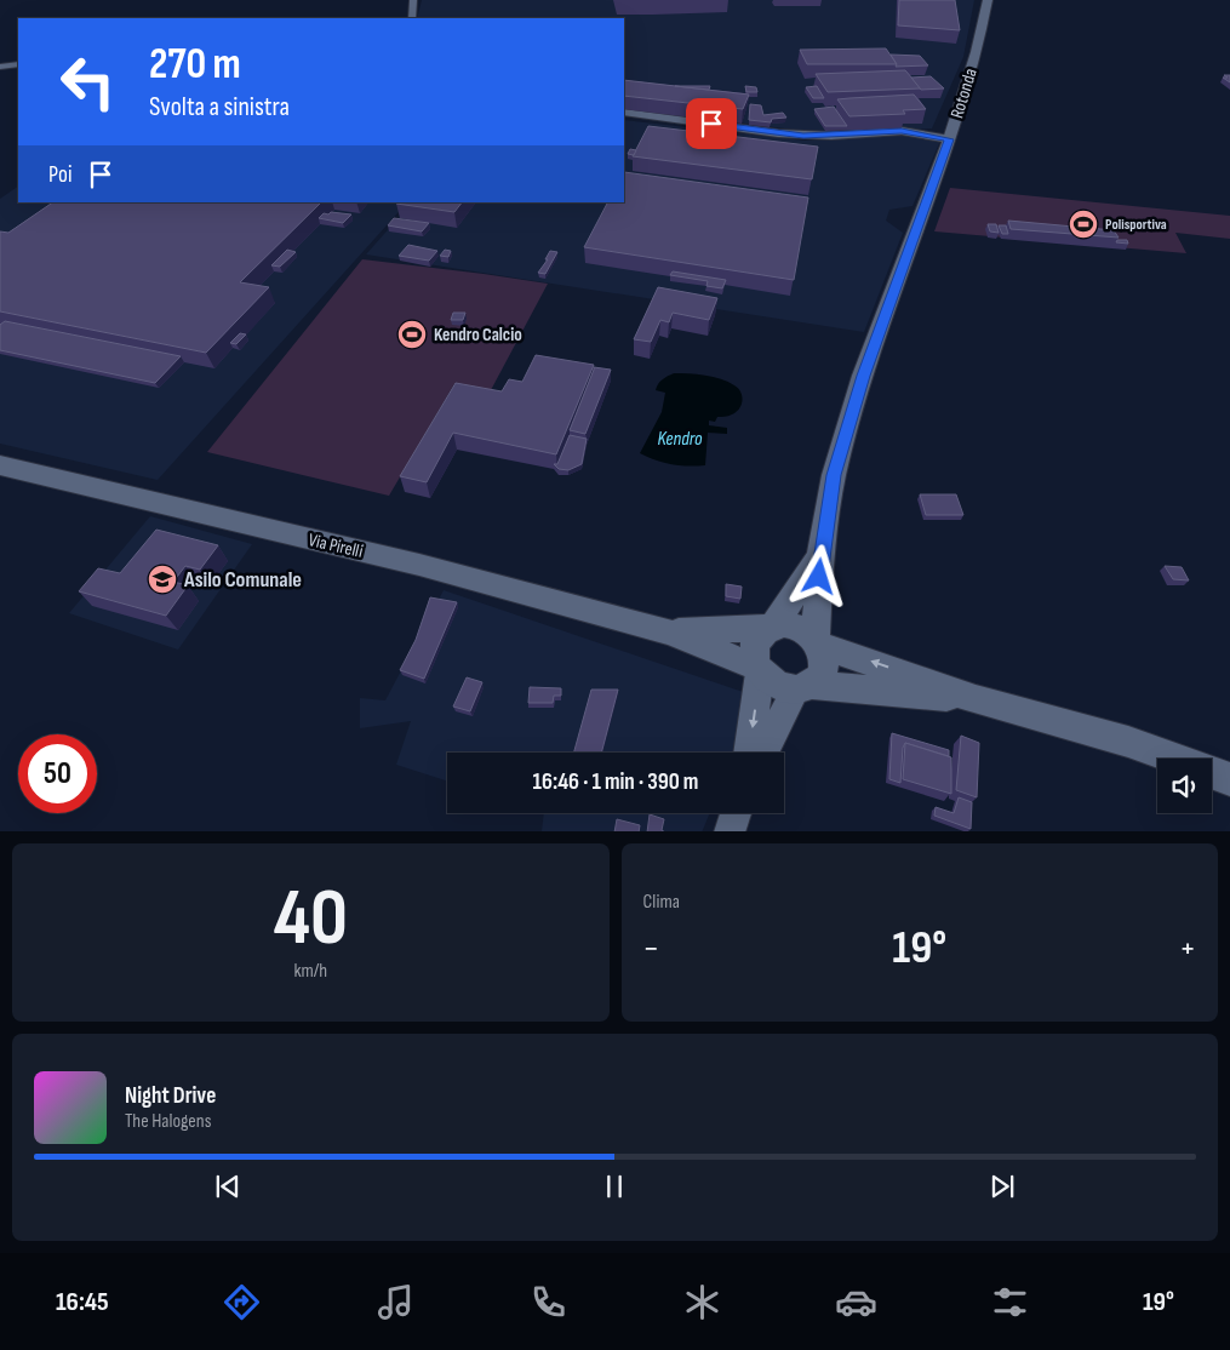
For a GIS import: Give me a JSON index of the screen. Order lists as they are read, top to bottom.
{
  "streets": {
    "main road": ["Rotonda", "Via Pirelli"]
  },
  "crossings": [
    ["Rotonda", "Via Pirelli"]
  ],
  "water": ["Kendro"],
  "places": {
    "sports": ["Polisportiva", "Kendro Calcio"],
    "school or university": ["Asilo Comunale"]
  },
  "page": {
    "turn": ["270 m", "Svolta a sinistra"],
    "then": "Poi",
    "limit": "50",
    "trip": "16:46 · 1 min · 390 m",
    "tile": [
      ["40", "km/h"],
      "Clima"
    ],
    "heat": ["−", "19°", "+"],
    "song": ["Night Drive", "The Halogens"],
    "tabs": ["16:45", "19°"]
  }
}
